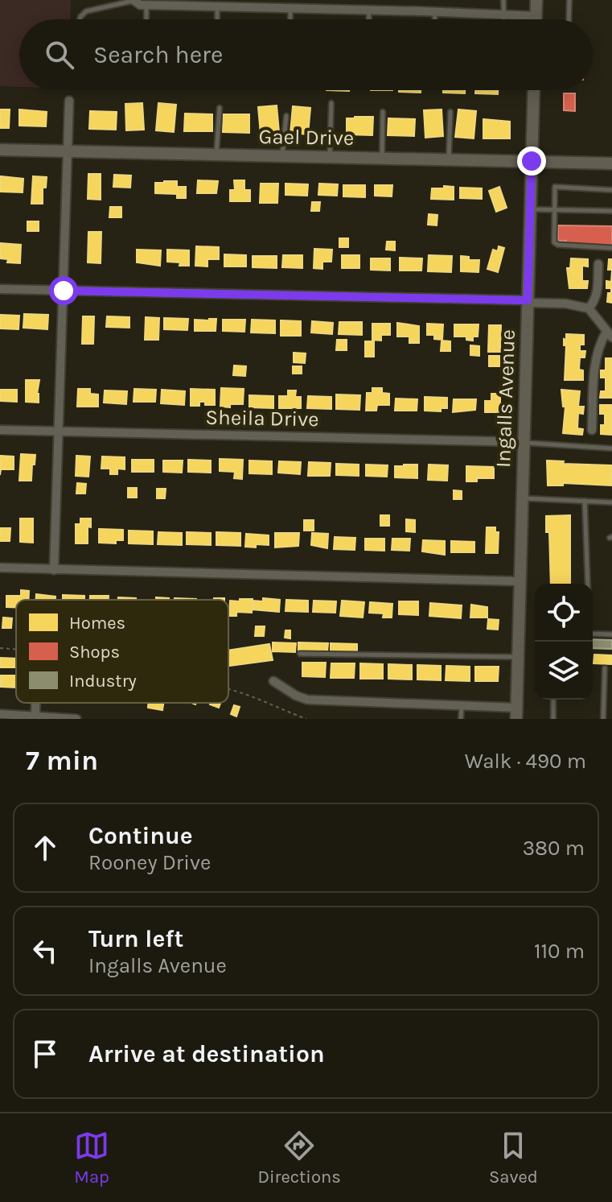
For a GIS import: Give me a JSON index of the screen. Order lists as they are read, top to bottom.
{
  "streets": {
    "street": ["Gael Drive", "Ingalls Avenue", "Sheila Drive"]
  },
  "crossings": [
    ["Gael Drive", "Ingalls Avenue"],
    ["Ingalls Avenue", "Sheila Drive"]
  ],
  "legend": ["Homes", "Shops", "Industry"],
  "page": {
    "search": "Search here",
    "heading": ["7 min", "Walk · 490 m"],
    "list": [
      ["Continue", "Rooney Drive", "380 m"],
      ["Turn left", "Ingalls Avenue", "110 m"],
      "Arrive at destination"
    ],
    "nav": ["Map", "Directions", "Saved"]
  }
}
